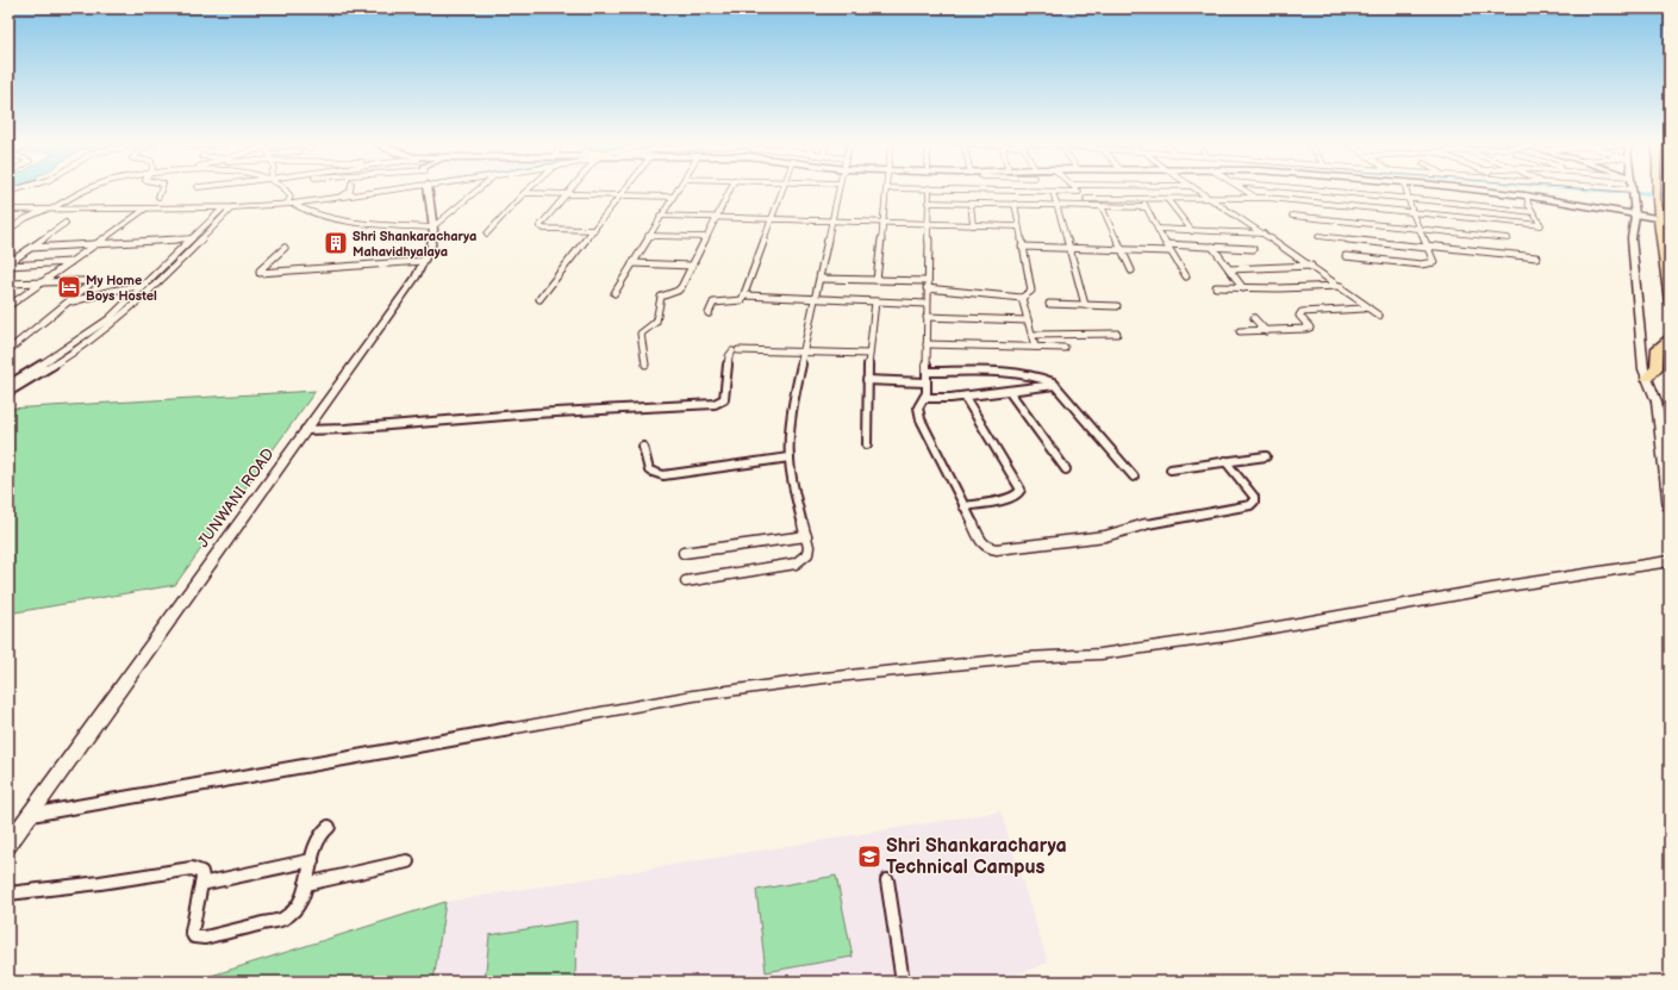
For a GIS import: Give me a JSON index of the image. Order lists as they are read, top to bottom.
{
  "streets": {
    "main road": ["JUNWANI ROAD"]
  },
  "places": {
    "building": ["Shri Shankaracharya Mahavidhyalaya"],
    "hotel": ["My Home Boys Hostel"],
    "school or university": ["Shri Shankaracharya Technical Campus"]
  }
}
